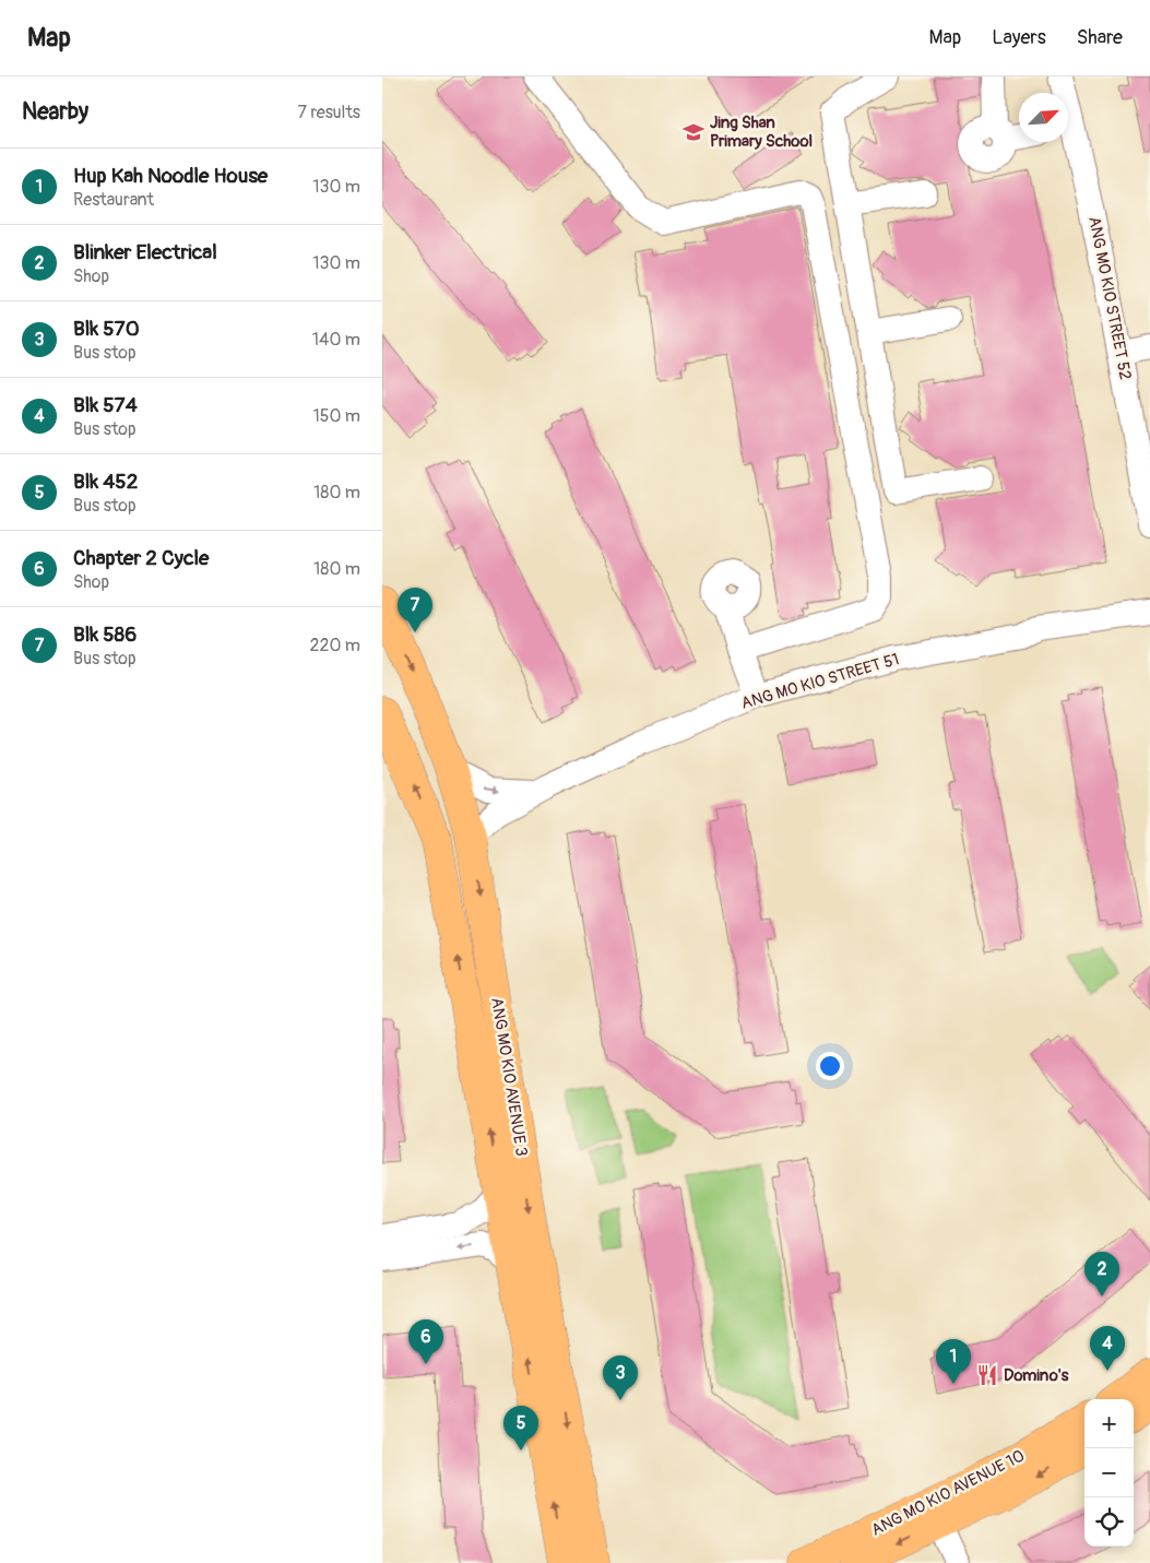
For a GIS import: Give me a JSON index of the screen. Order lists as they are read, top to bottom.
{
  "streets": {
    "main road": ["ANG MO KIO AVENUE 3", "ANG MO KIO AVENUE 10"],
    "street": ["ANG MO KIO STREET 52", "ANG MO KIO STREET 51"]
  },
  "crossings": [
    ["ANG MO KIO STREET 51", "ANG MO KIO AVENUE 3"]
  ],
  "places": {
    "school or university": ["Jing Shan Primary School"],
    "restaurant": ["Domino's"]
  },
  "north": "top right",
  "page": {
    "header": "Map",
    "nav": ["Map", "Layers", "Share"],
    "heading": ["Nearby", "7 results"],
    "list": [
      {
        "mark": "1",
        "name": "Hup Kah Noodle House",
        "note": "Restaurant",
        "value": "130 m"
      },
      {
        "mark": "2",
        "name": "Blinker Electrical",
        "note": "Shop",
        "value": "130 m"
      },
      {
        "mark": "3",
        "name": "Blk 570",
        "note": "Bus stop",
        "value": "140 m"
      },
      {
        "mark": "4",
        "name": "Blk 574",
        "note": "Bus stop",
        "value": "150 m"
      },
      {
        "mark": "5",
        "name": "Blk 452",
        "note": "Bus stop",
        "value": "180 m"
      },
      {
        "mark": "6",
        "name": "Chapter 2 Cycle",
        "note": "Shop",
        "value": "180 m"
      },
      {
        "mark": "7",
        "name": "Blk 586",
        "note": "Bus stop",
        "value": "220 m"
      }
    ],
    "pins": [
      "7",
      "2",
      "6",
      "4",
      "1",
      "3",
      "5"
    ],
    "map_buttons": ["+", "−"]
  }
}
